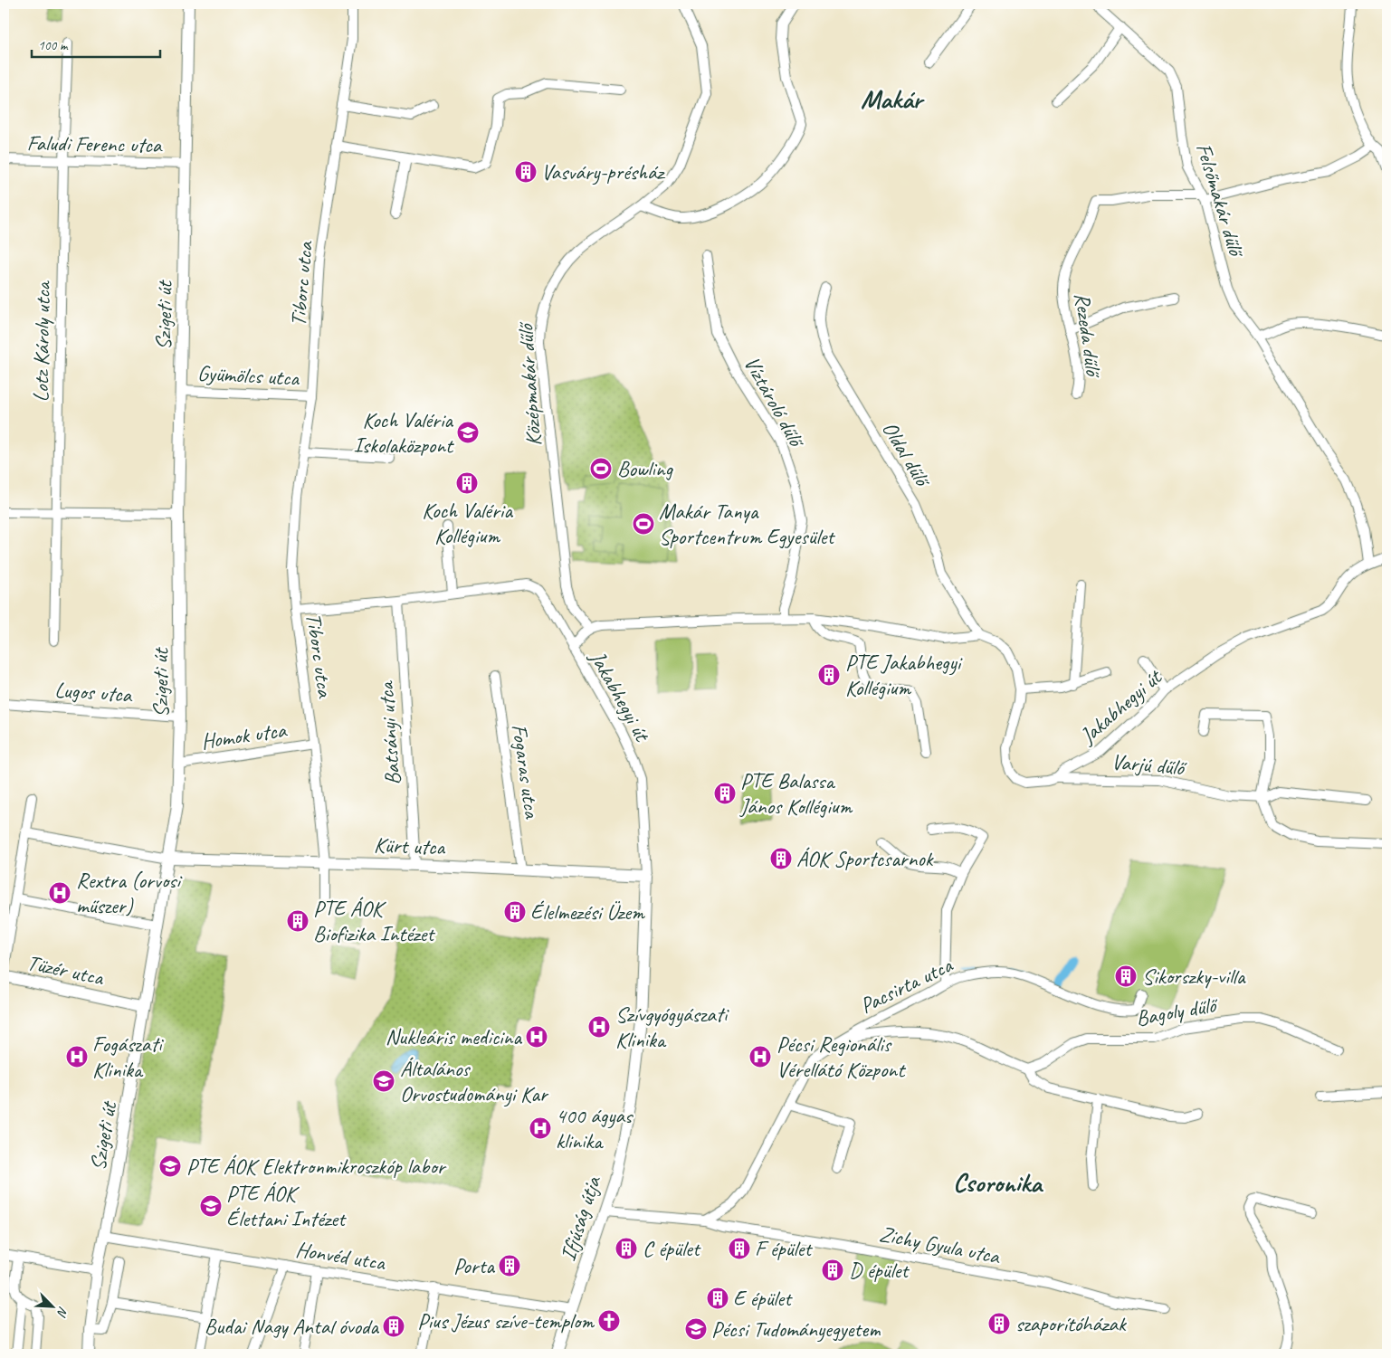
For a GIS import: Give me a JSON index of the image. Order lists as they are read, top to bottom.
{
  "streets": {
    "street": [
      "Faludi Ferenc utca",
      "Felsőmakár dűlő",
      "Tiborc utca",
      "Szigeti út",
      "Rezeda dűlő",
      "Lotz Károly utca",
      "Gyümölcs utca",
      "Középmakár dűlő",
      "Víztároló dűlő",
      "Oldal dűlő",
      "Lugos utca",
      "Jakabhegyi út",
      "Batsányi utca",
      "Homok utca",
      "Varjú dűlő",
      "Fogaras utca",
      "Kürt utca",
      "Tüzér utca",
      "Pacsirta utca",
      "Bagoly dűlő",
      "Ifjúság útja",
      "Zichy Gyula utca",
      "Honvéd utca"
    ]
  },
  "crossings": [
    ["Faludi Ferenc utca", "Szigeti út"],
    ["Faludi Ferenc utca", "Lotz Károly utca"],
    ["Felsőmakár dűlő", "Rezeda dűlő"],
    ["Felsőmakár dűlő", "Jakabhegyi út"],
    ["Tiborc utca", "Gyümölcs utca"],
    ["Tiborc utca", "Homok utca"],
    ["Tiborc utca", "Kürt utca"],
    ["Szigeti út", "Gyümölcs utca"],
    ["Szigeti út", "Lugos utca"],
    ["Szigeti út", "Homok utca"],
    ["Szigeti út", "Kürt utca"],
    ["Szigeti út", "Tüzér utca"],
    ["Szigeti út", "Honvéd utca"],
    ["Középmakár dűlő", "Jakabhegyi út"],
    ["Víztároló dűlő", "Jakabhegyi út"],
    ["Oldal dűlő", "Jakabhegyi út"],
    ["Jakabhegyi út", "Varjú dűlő"],
    ["Jakabhegyi út", "Kürt utca"],
    ["Jakabhegyi út", "Ifjúság útja"],
    ["Batsányi utca", "Kürt utca"],
    ["Fogaras utca", "Kürt utca"],
    ["Kürt utca", "Ifjúság útja"],
    ["Pacsirta utca", "Zichy Gyula utca"],
    ["Ifjúság útja", "Honvéd utca"]
  ],
  "districts": ["Makár", "Csoronika"],
  "places": {
    "building": [
      "Vasváry-présház",
      "Koch Valéria Kollégium",
      "PTE Jakabhegyi Kollégium",
      "PTE Balassa János Kollégium",
      "ÁOK Sportcsarnok",
      "Élelmezési Üzem",
      "PTE ÁOK Biofizika Intézet",
      "Sikorszky-villa",
      "C épület",
      "F épület",
      "Porta",
      "D épület",
      "E épület",
      "szaporítóházak",
      "Budai Nagy Antal óvoda"
    ],
    "school or university": [
      "Koch Valéria Iskolaközpont",
      "Általános Orvostudományi Kar",
      "PTE ÁOK Elektronmikroszkóp labor",
      "PTE ÁOK Élettani Intézet",
      "Pécsi Tudományegyetem"
    ],
    "sports": ["Bowling", "Makár Tanya Sportcentrum Egyesület"],
    "hospital": [
      "Rextra (orvosi műszer)",
      "Szívgyógyászati Klinika",
      "Nukleáris medicina",
      "Fogászati Klinika",
      "Pécsi Regionális Vérellátó Központ",
      "400 ágyas klinika"
    ],
    "church": ["Pius Jézus szíve-templom"]
  },
  "scale_bar": "100 m",
  "north": "bottom right"
}
